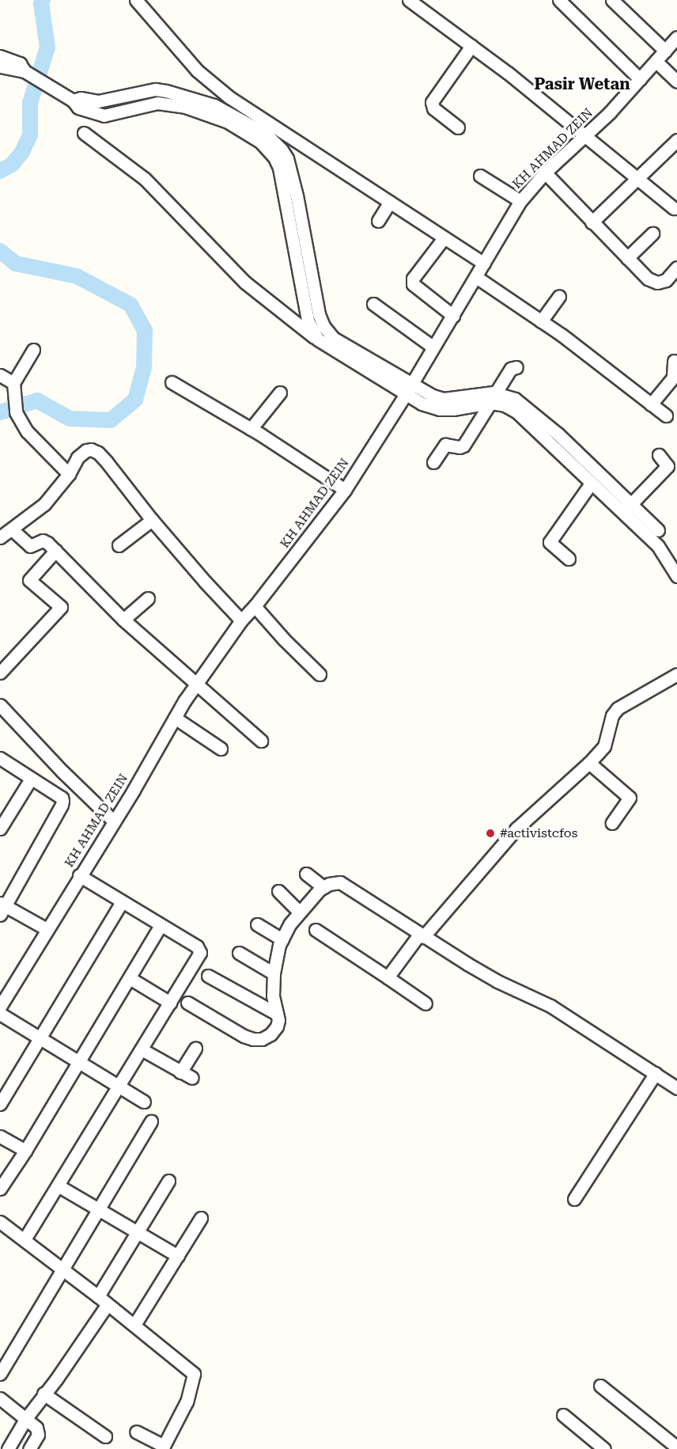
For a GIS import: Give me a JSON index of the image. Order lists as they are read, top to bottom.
{
  "streets": {
    "street": ["KH AHMAD ZEIN"]
  },
  "districts": ["Pasir Wetan"],
  "places": ["#activistcfos"]
}
